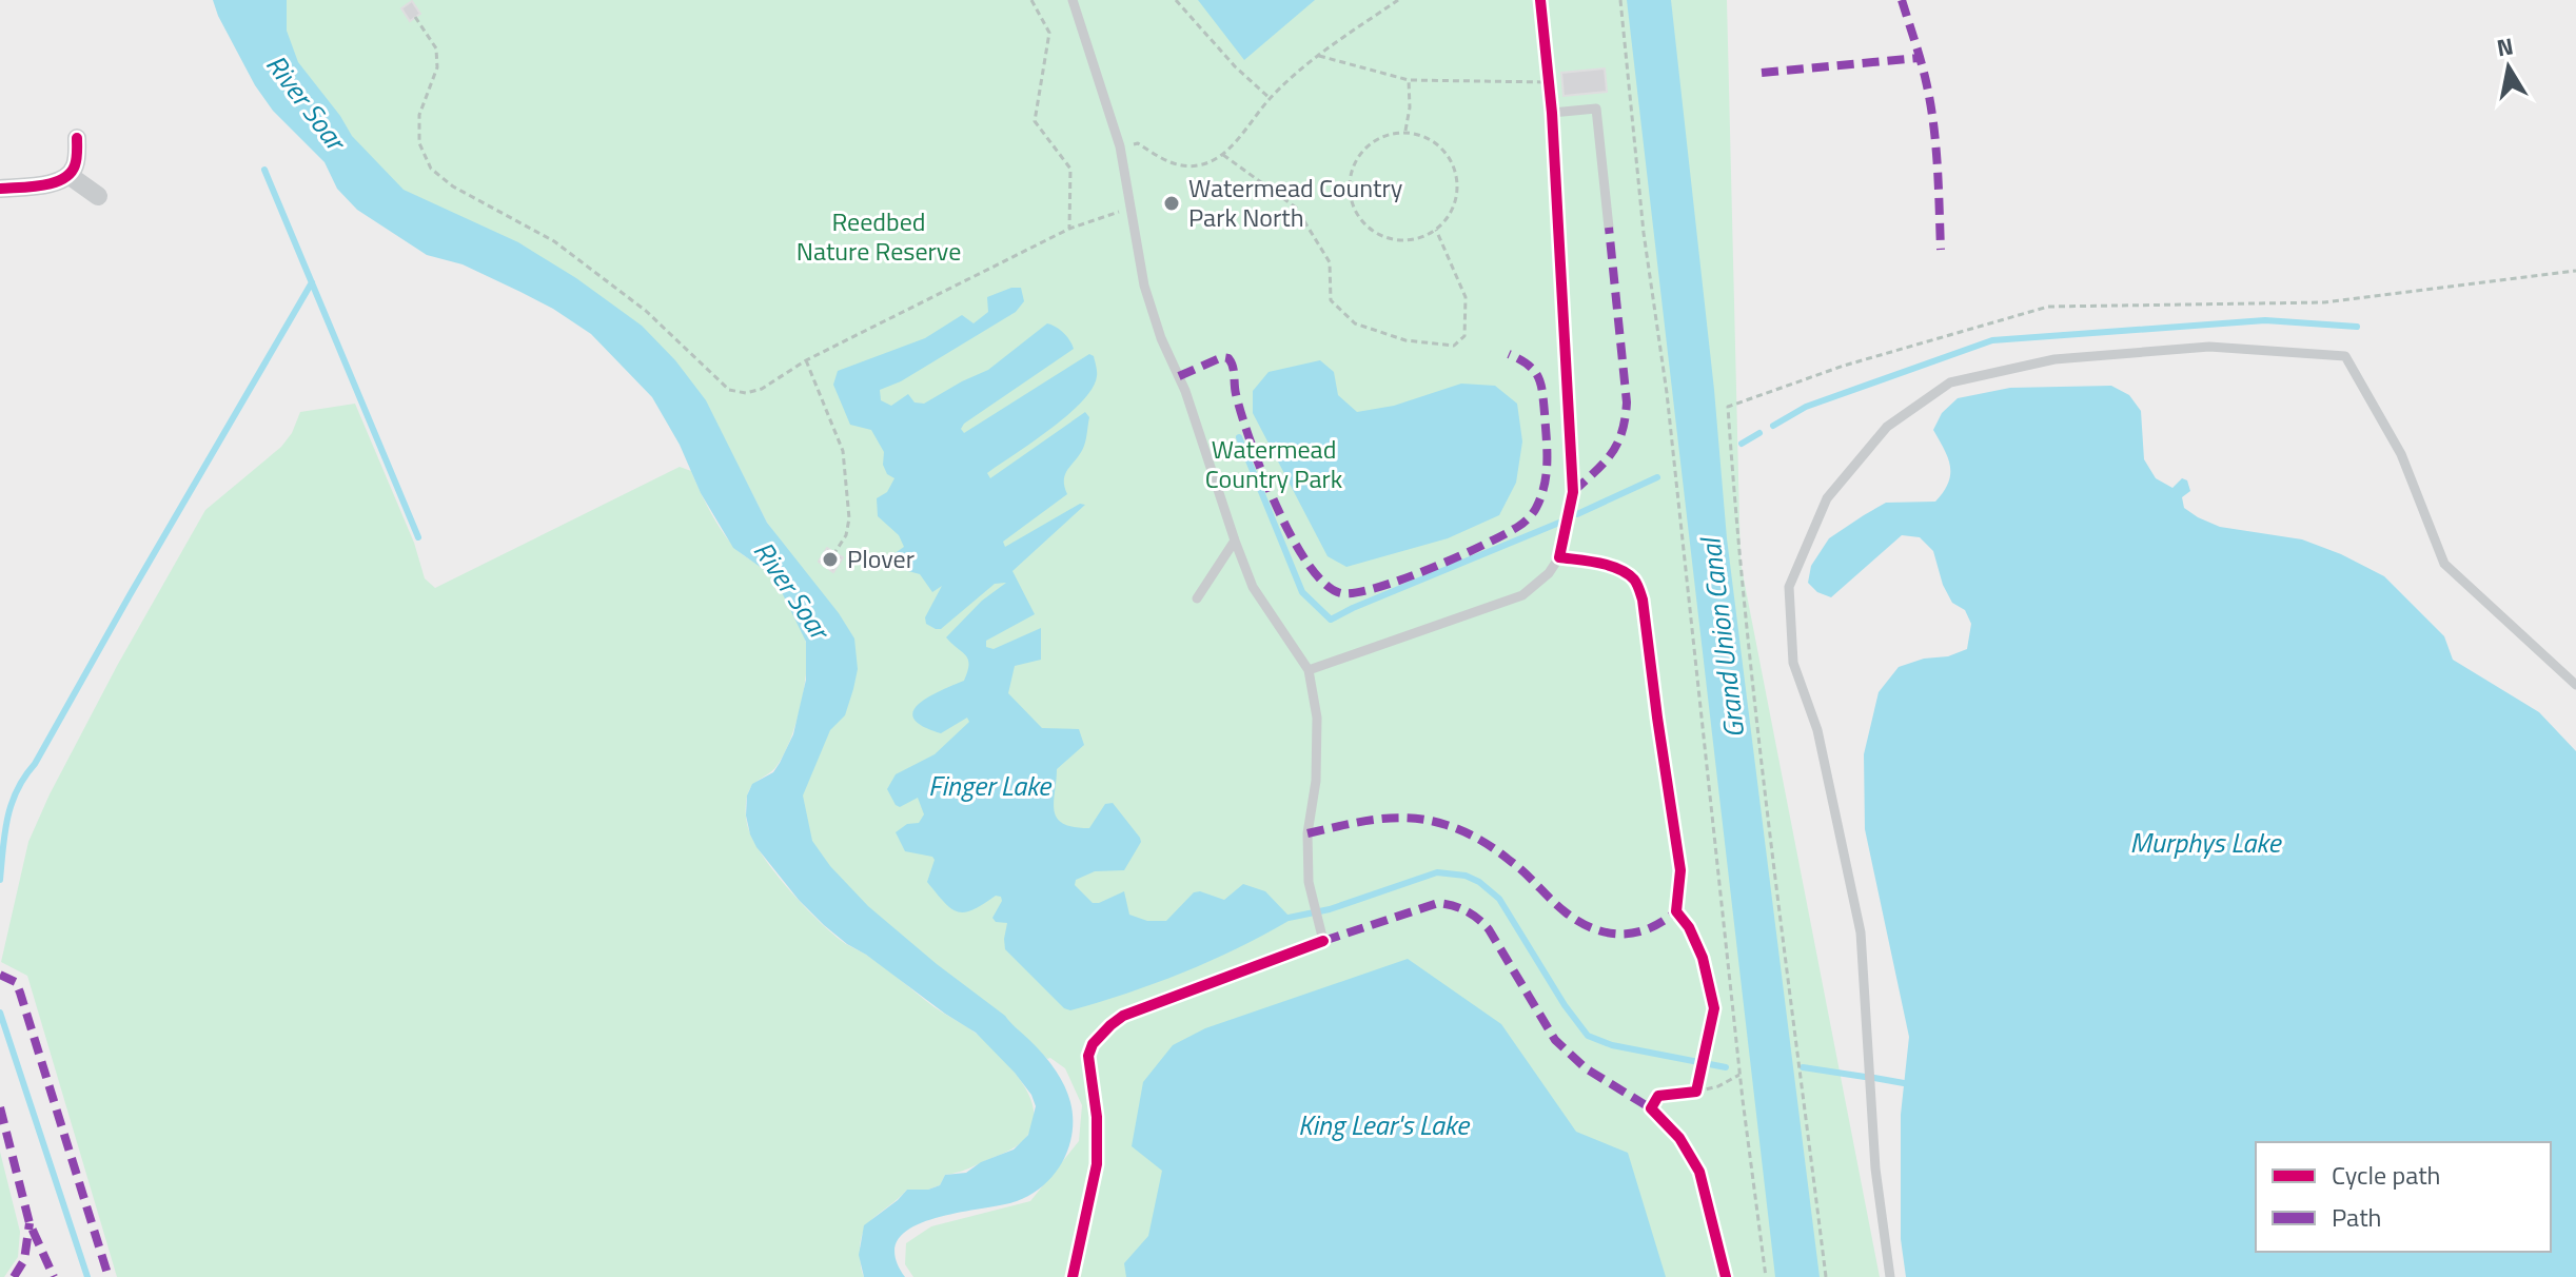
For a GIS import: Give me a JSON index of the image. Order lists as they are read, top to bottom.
{
  "water": [
    "River Soar",
    "Grand Union Canal",
    "Finger Lake",
    "Murphys Lake",
    "King Lear's Lake"
  ],
  "parks": ["Reedbed Nature Reserve", "Watermead Country Park"],
  "places": ["Watermead Country Park North", "Plover"],
  "legend": ["Cycle path", "Path"],
  "north": "top"
}
